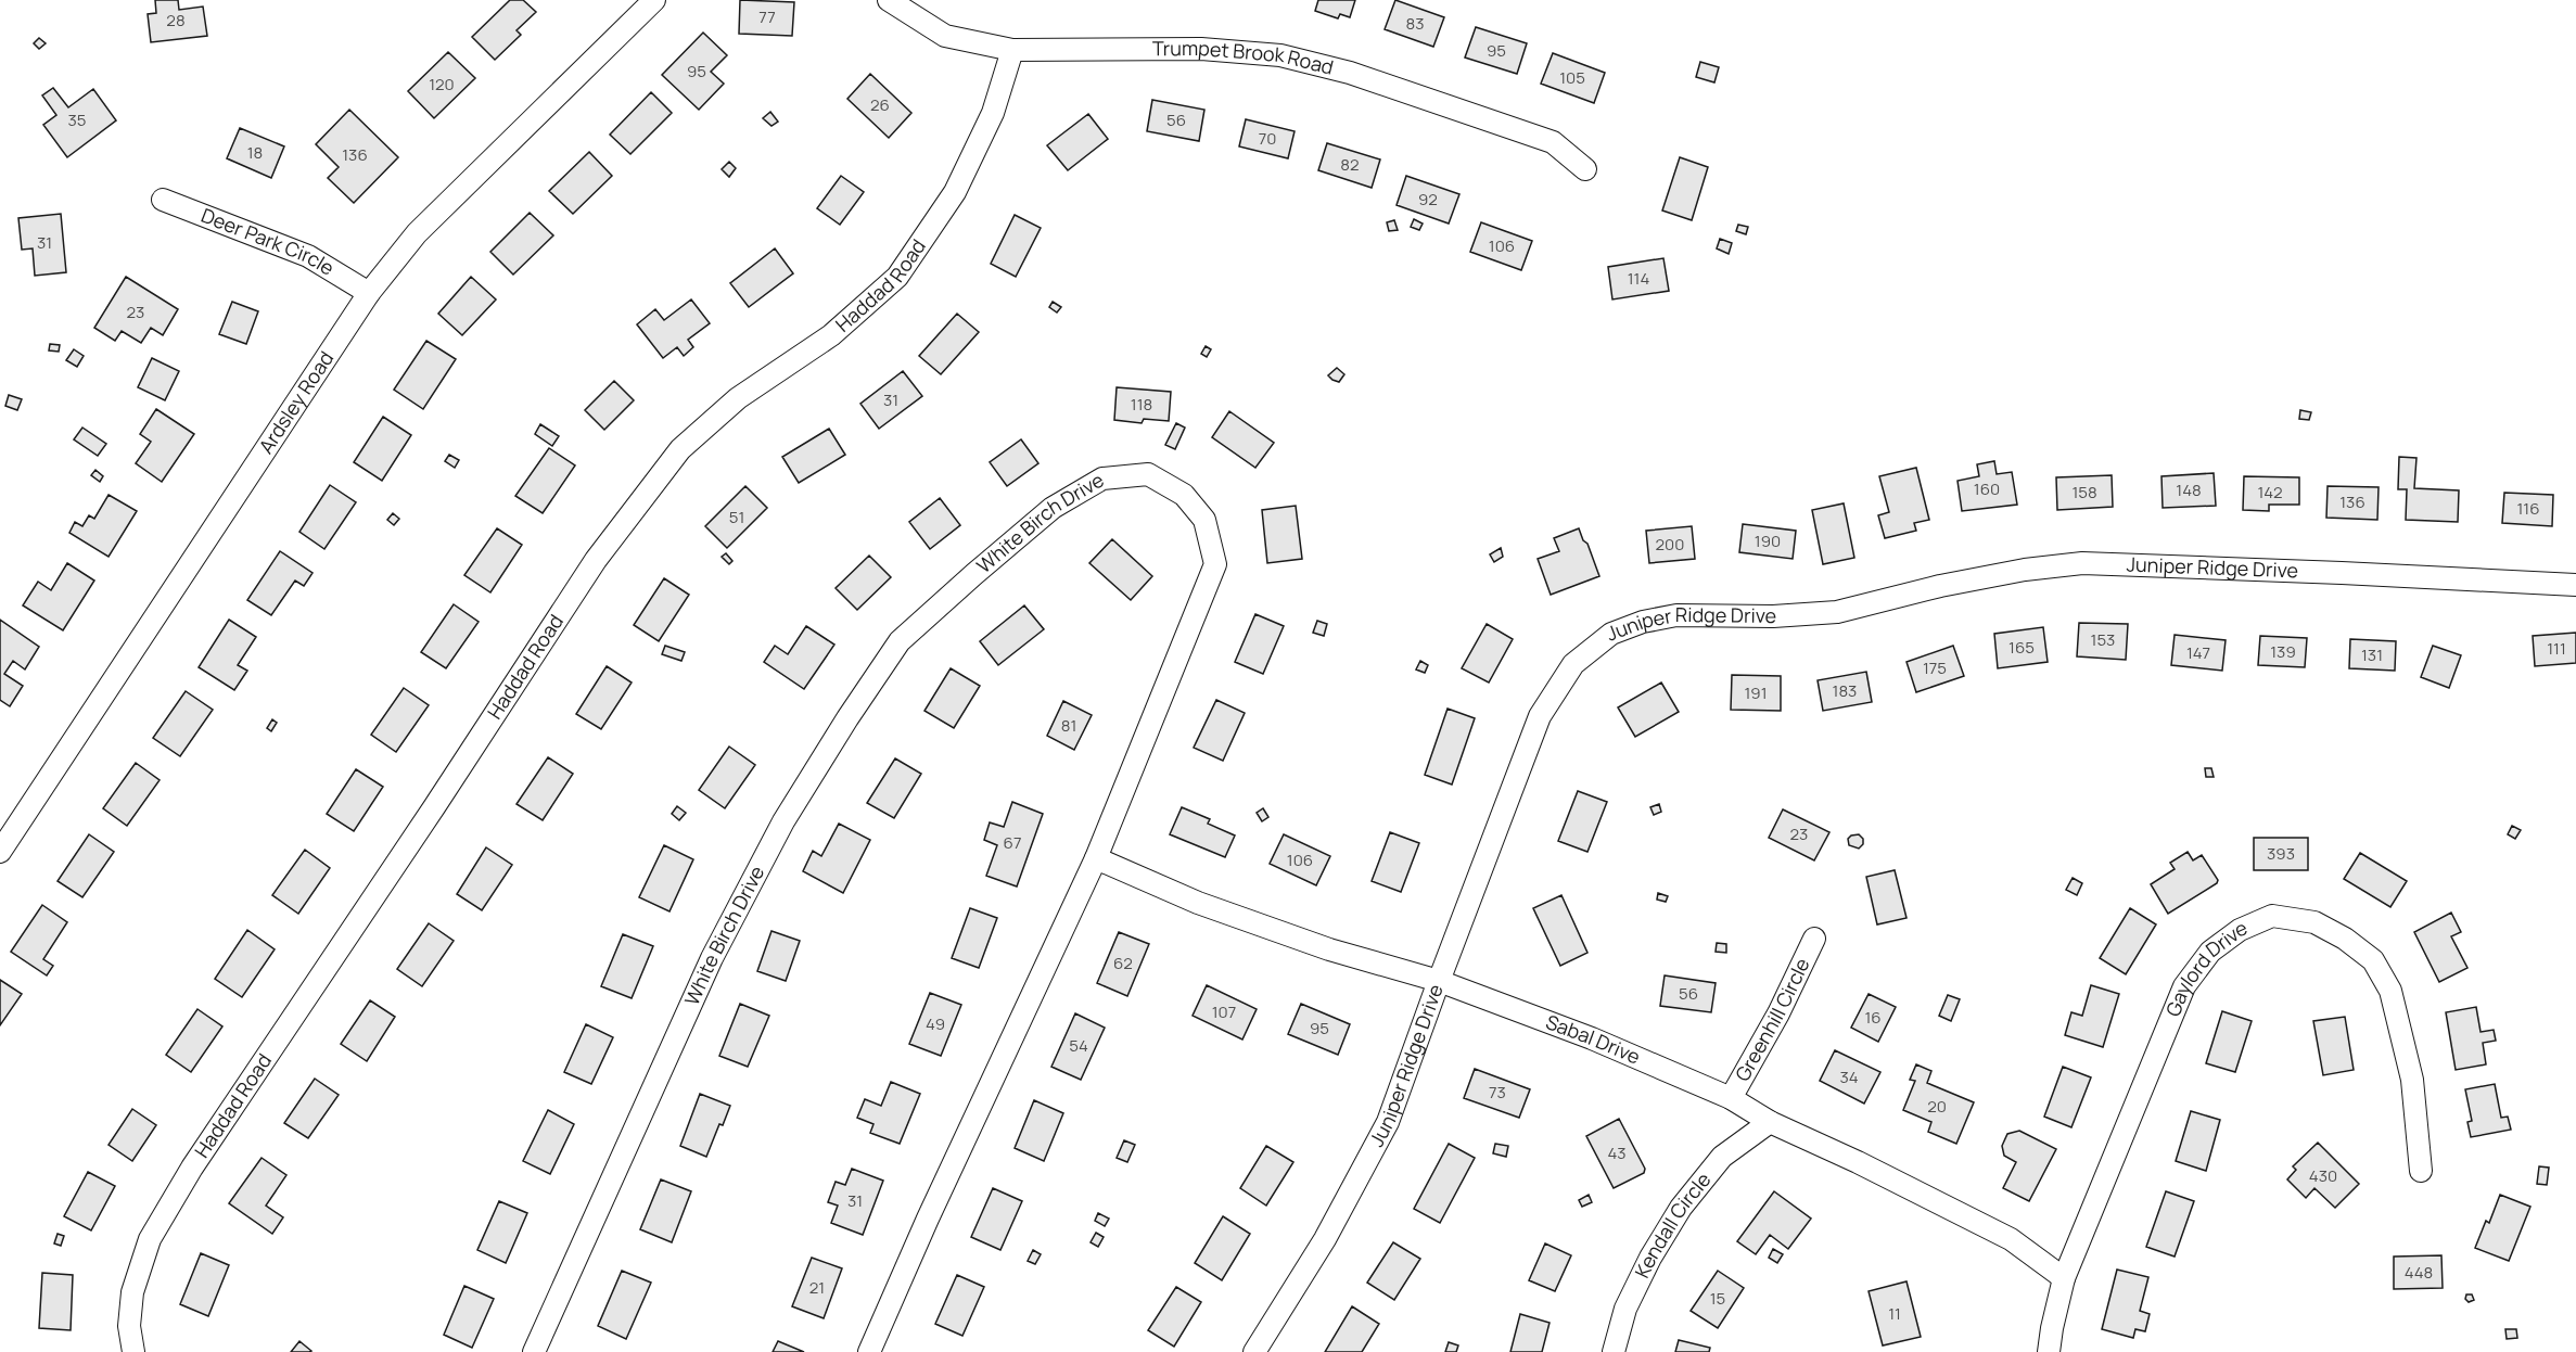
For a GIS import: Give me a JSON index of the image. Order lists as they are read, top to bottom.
{
  "streets": {
    "street": [
      "Trumpet Brook Road",
      "Deer Park Circle",
      "Haddad Road",
      "Ardsley Road",
      "White Birch Drive",
      "Juniper Ridge Drive",
      "Gaylord Drive",
      "Greenhill Circle",
      "Sabal Drive",
      "Kendall Circle"
    ]
  },
  "crossings": [
    ["Trumpet Brook Road", "Haddad Road"],
    ["Deer Park Circle", "Ardsley Road"],
    ["White Birch Drive", "Sabal Drive"],
    ["Juniper Ridge Drive", "Sabal Drive"],
    ["Gaylord Drive", "Sabal Drive"],
    ["Greenhill Circle", "Sabal Drive"],
    ["Sabal Drive", "Kendall Circle"]
  ],
  "house_numbers": [
    "77",
    "28",
    "83",
    "95",
    "95",
    "105",
    "120",
    "26",
    "35",
    "56",
    "70",
    "18",
    "136",
    "82",
    "92",
    "31",
    "106",
    "114",
    "23",
    "31",
    "118",
    "160",
    "148",
    "158",
    "142",
    "136",
    "116",
    "51",
    "190",
    "200",
    "153",
    "165",
    "111",
    "139",
    "147",
    "131",
    "175",
    "183",
    "191",
    "81",
    "23",
    "67",
    "393",
    "106",
    "62",
    "56",
    "107",
    "16",
    "49",
    "95",
    "54",
    "34",
    "73",
    "20",
    "43",
    "430",
    "31",
    "448",
    "21",
    "15",
    "11"
  ]
}
